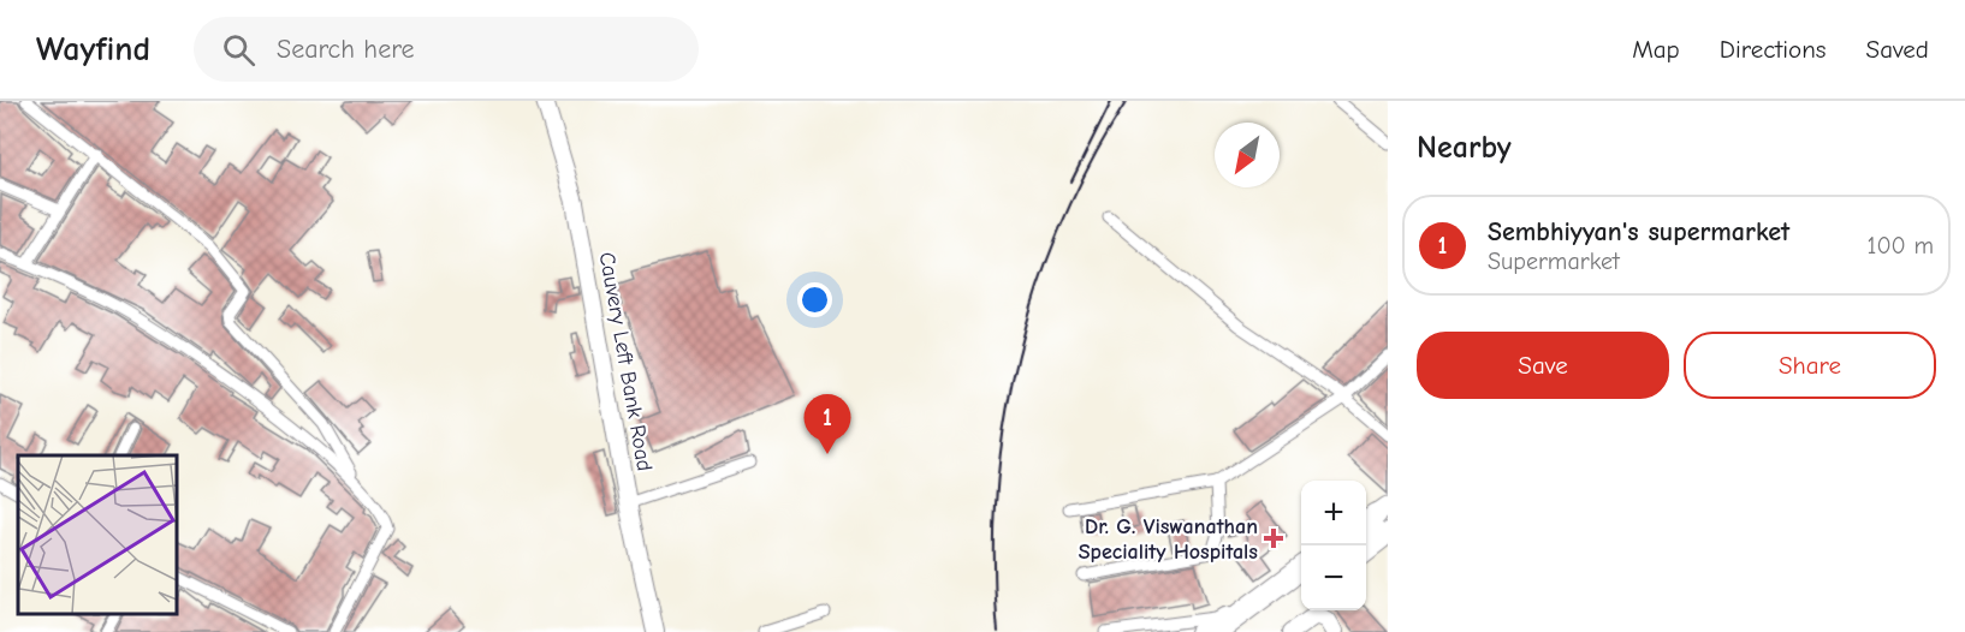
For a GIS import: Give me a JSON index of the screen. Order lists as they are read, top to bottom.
{
  "streets": {
    "main road": ["Cauvery Left Bank Road"]
  },
  "places": {
    "health": ["Dr. G. Viswanathan Speciality Hospitals"]
  },
  "north": "bottom left",
  "page": {
    "header": "Wayfind",
    "search": "Search here",
    "nav": ["Map", "Directions", "Saved"],
    "heading": "Nearby",
    "list": [
      {
        "mark": "1",
        "name": "Sembhiyyan's supermarket",
        "note": "Supermarket",
        "value": "100 m"
      }
    ],
    "buttons": ["Save", "Share"],
    "pins": "1",
    "map_buttons": ["+", "−"]
  }
}
